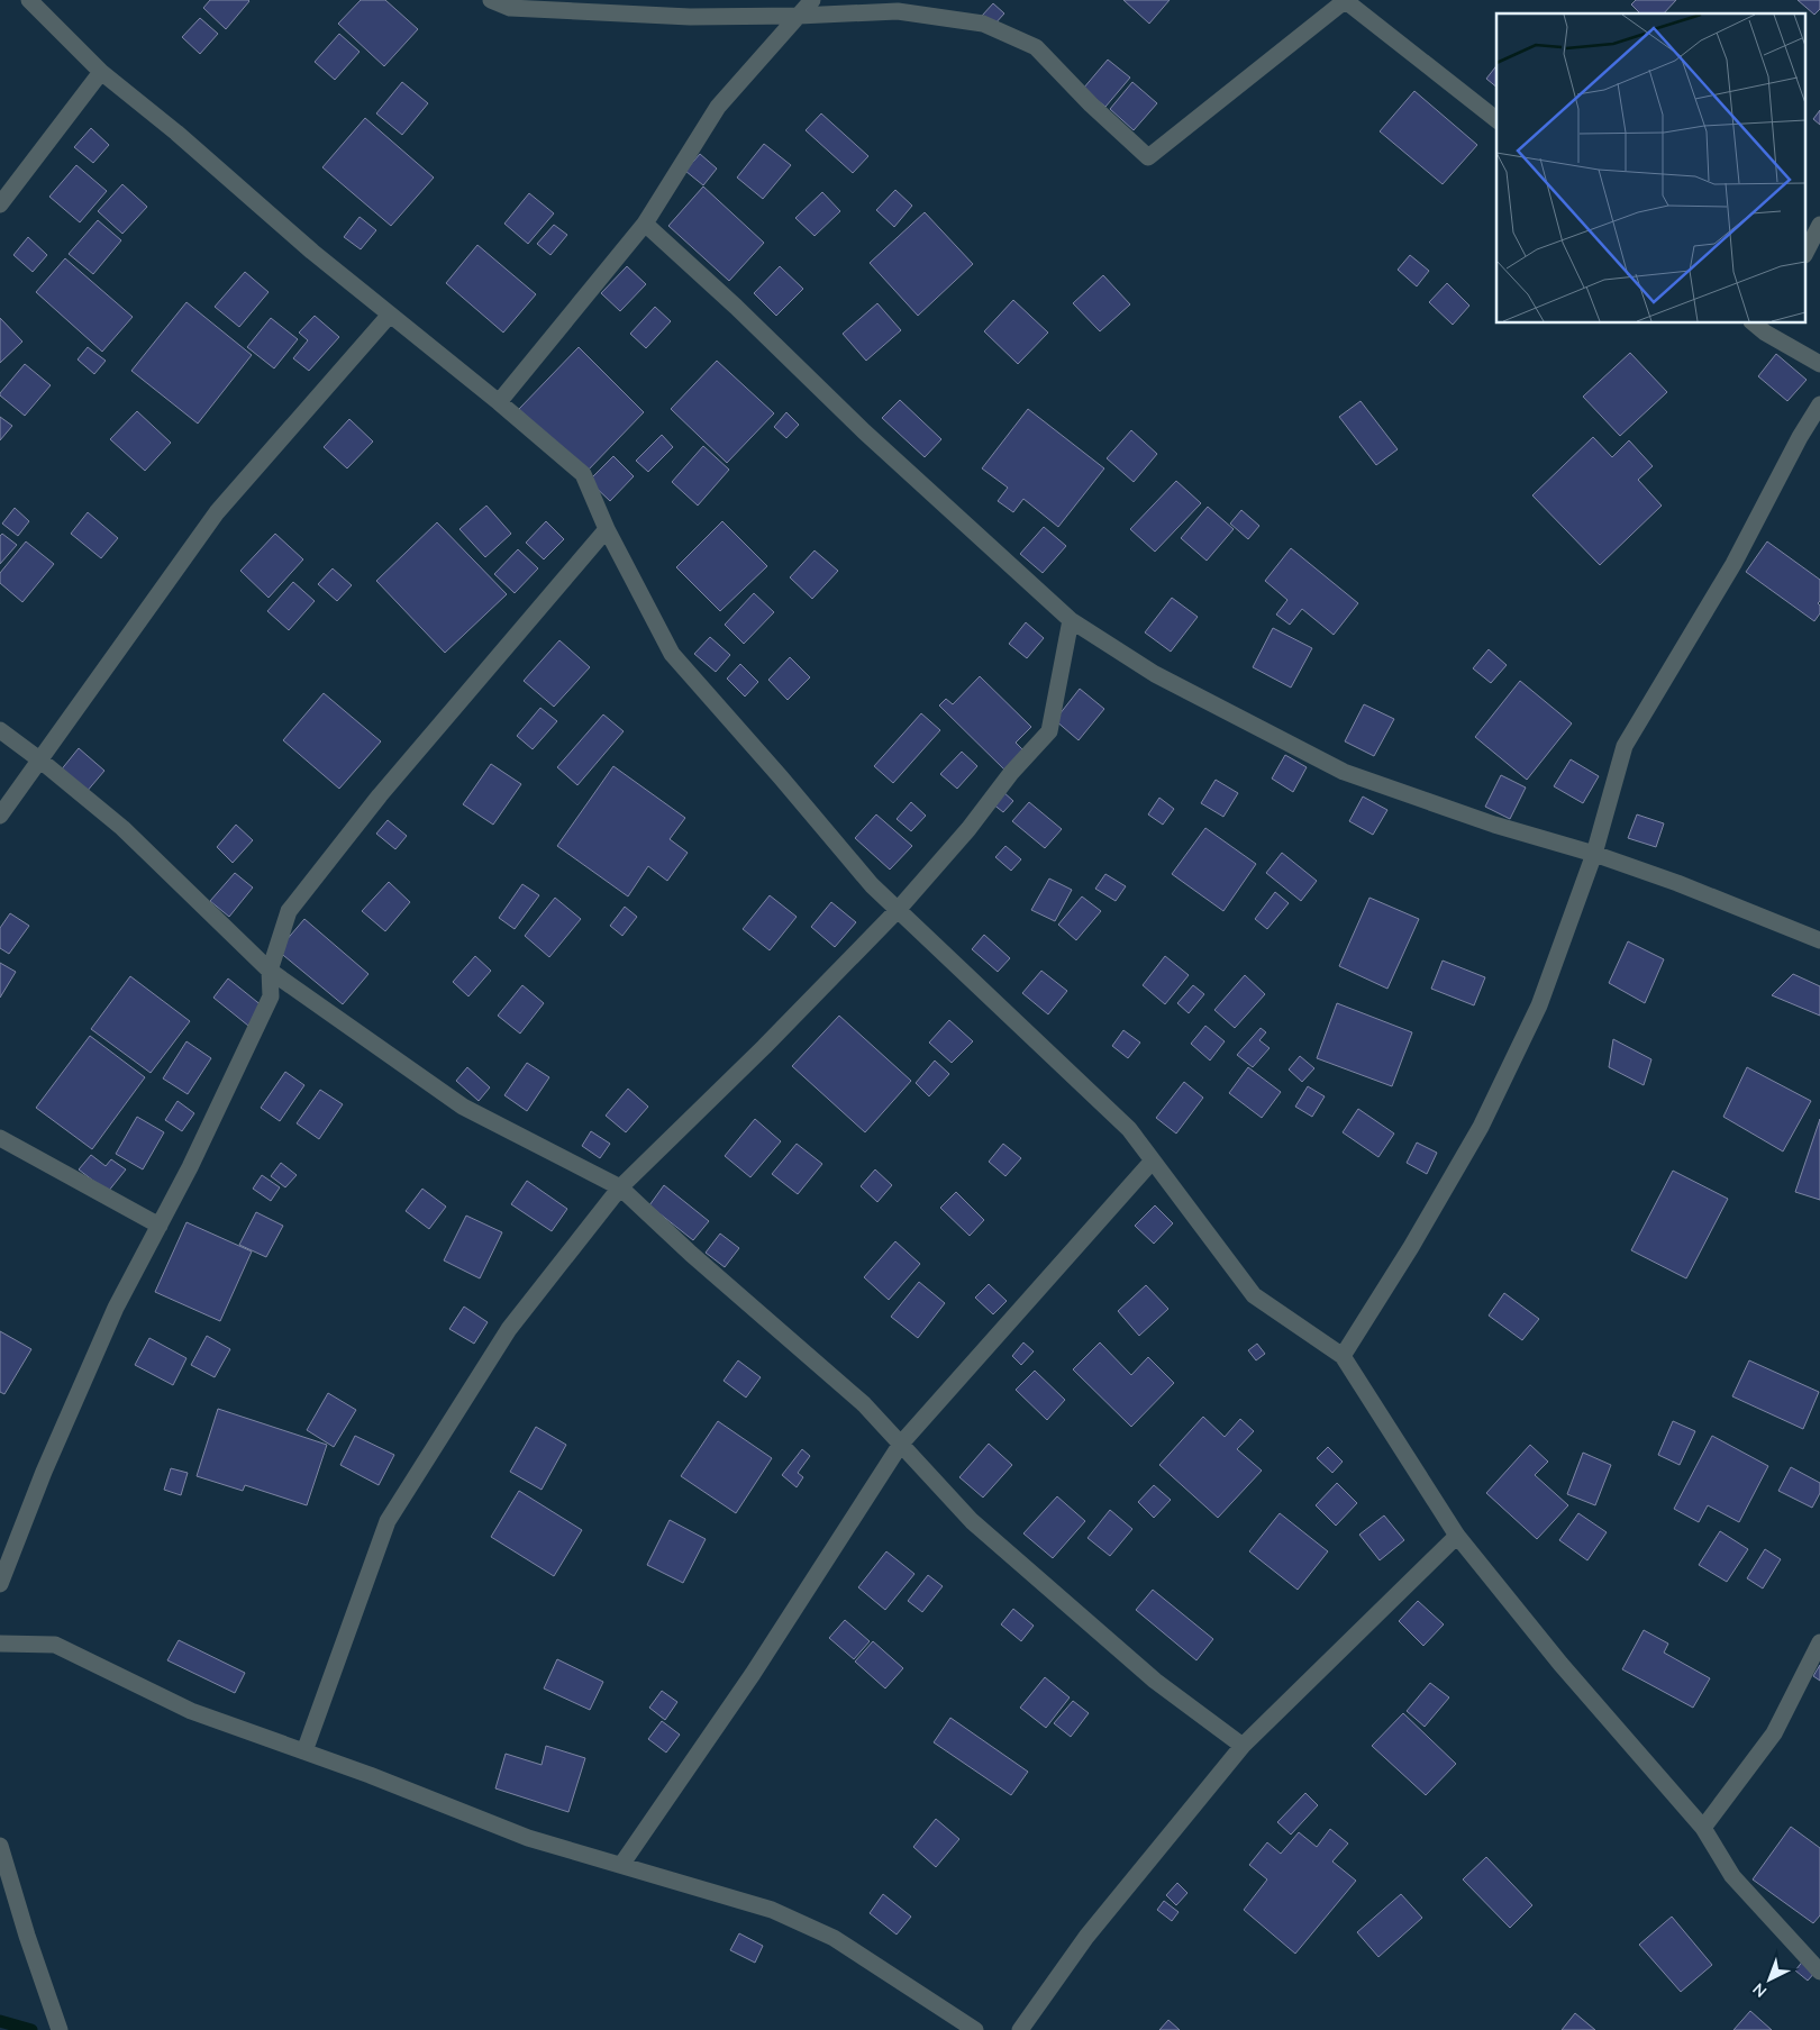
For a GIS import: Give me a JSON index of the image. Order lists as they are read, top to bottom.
{
  "north": "bottom left"
}
